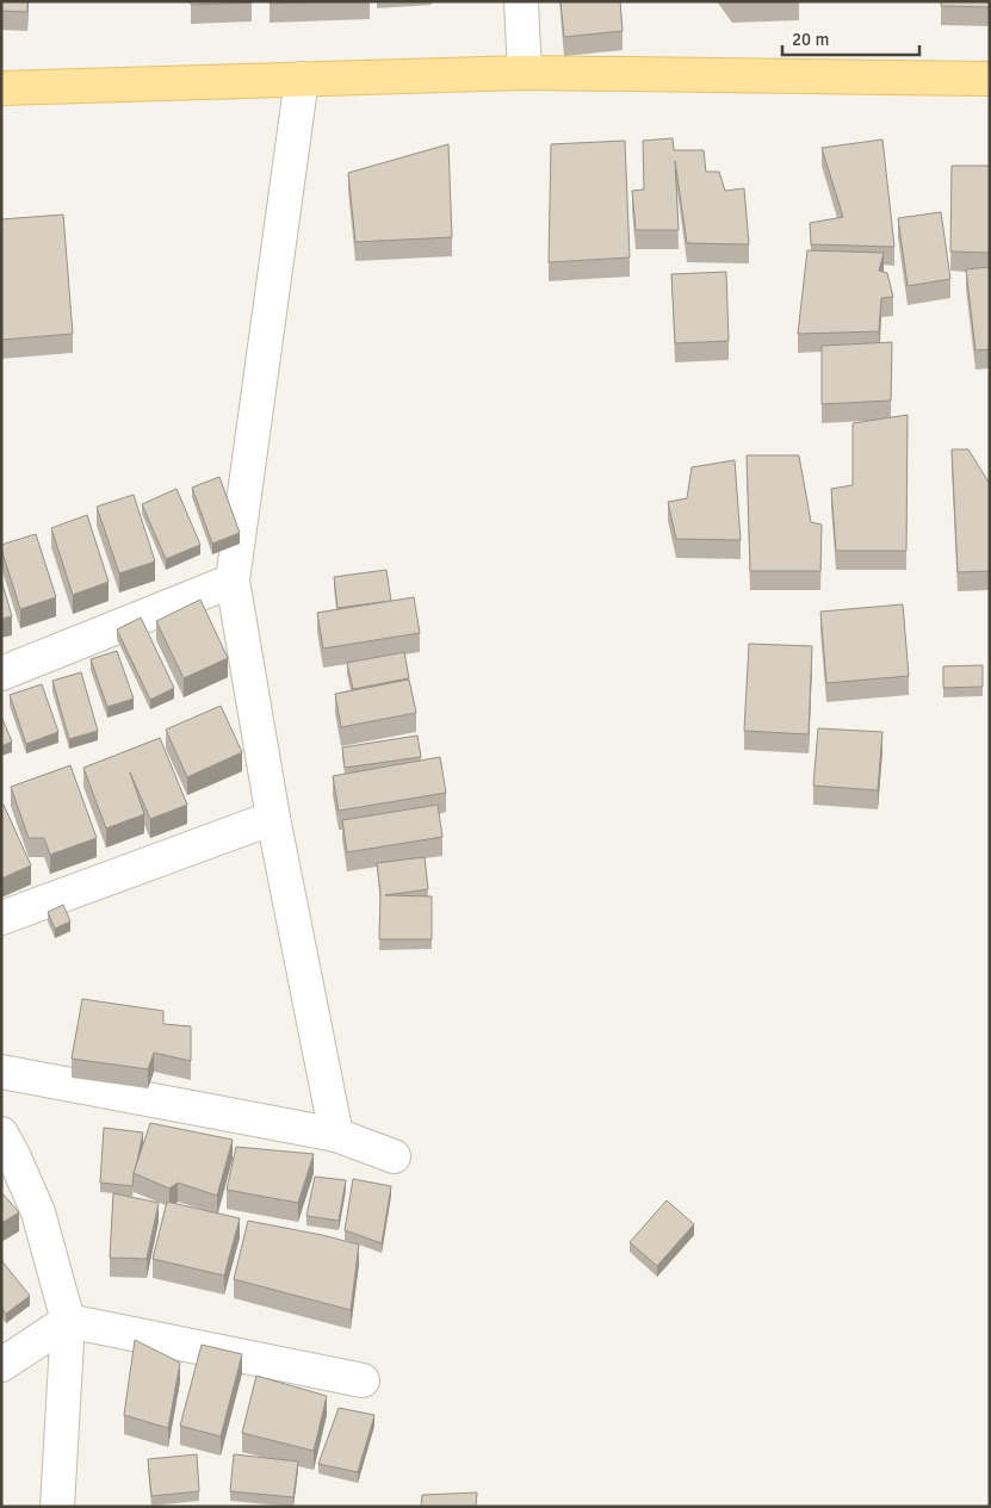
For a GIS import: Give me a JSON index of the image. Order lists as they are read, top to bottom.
{
  "scale_bar": "20 m"
}
